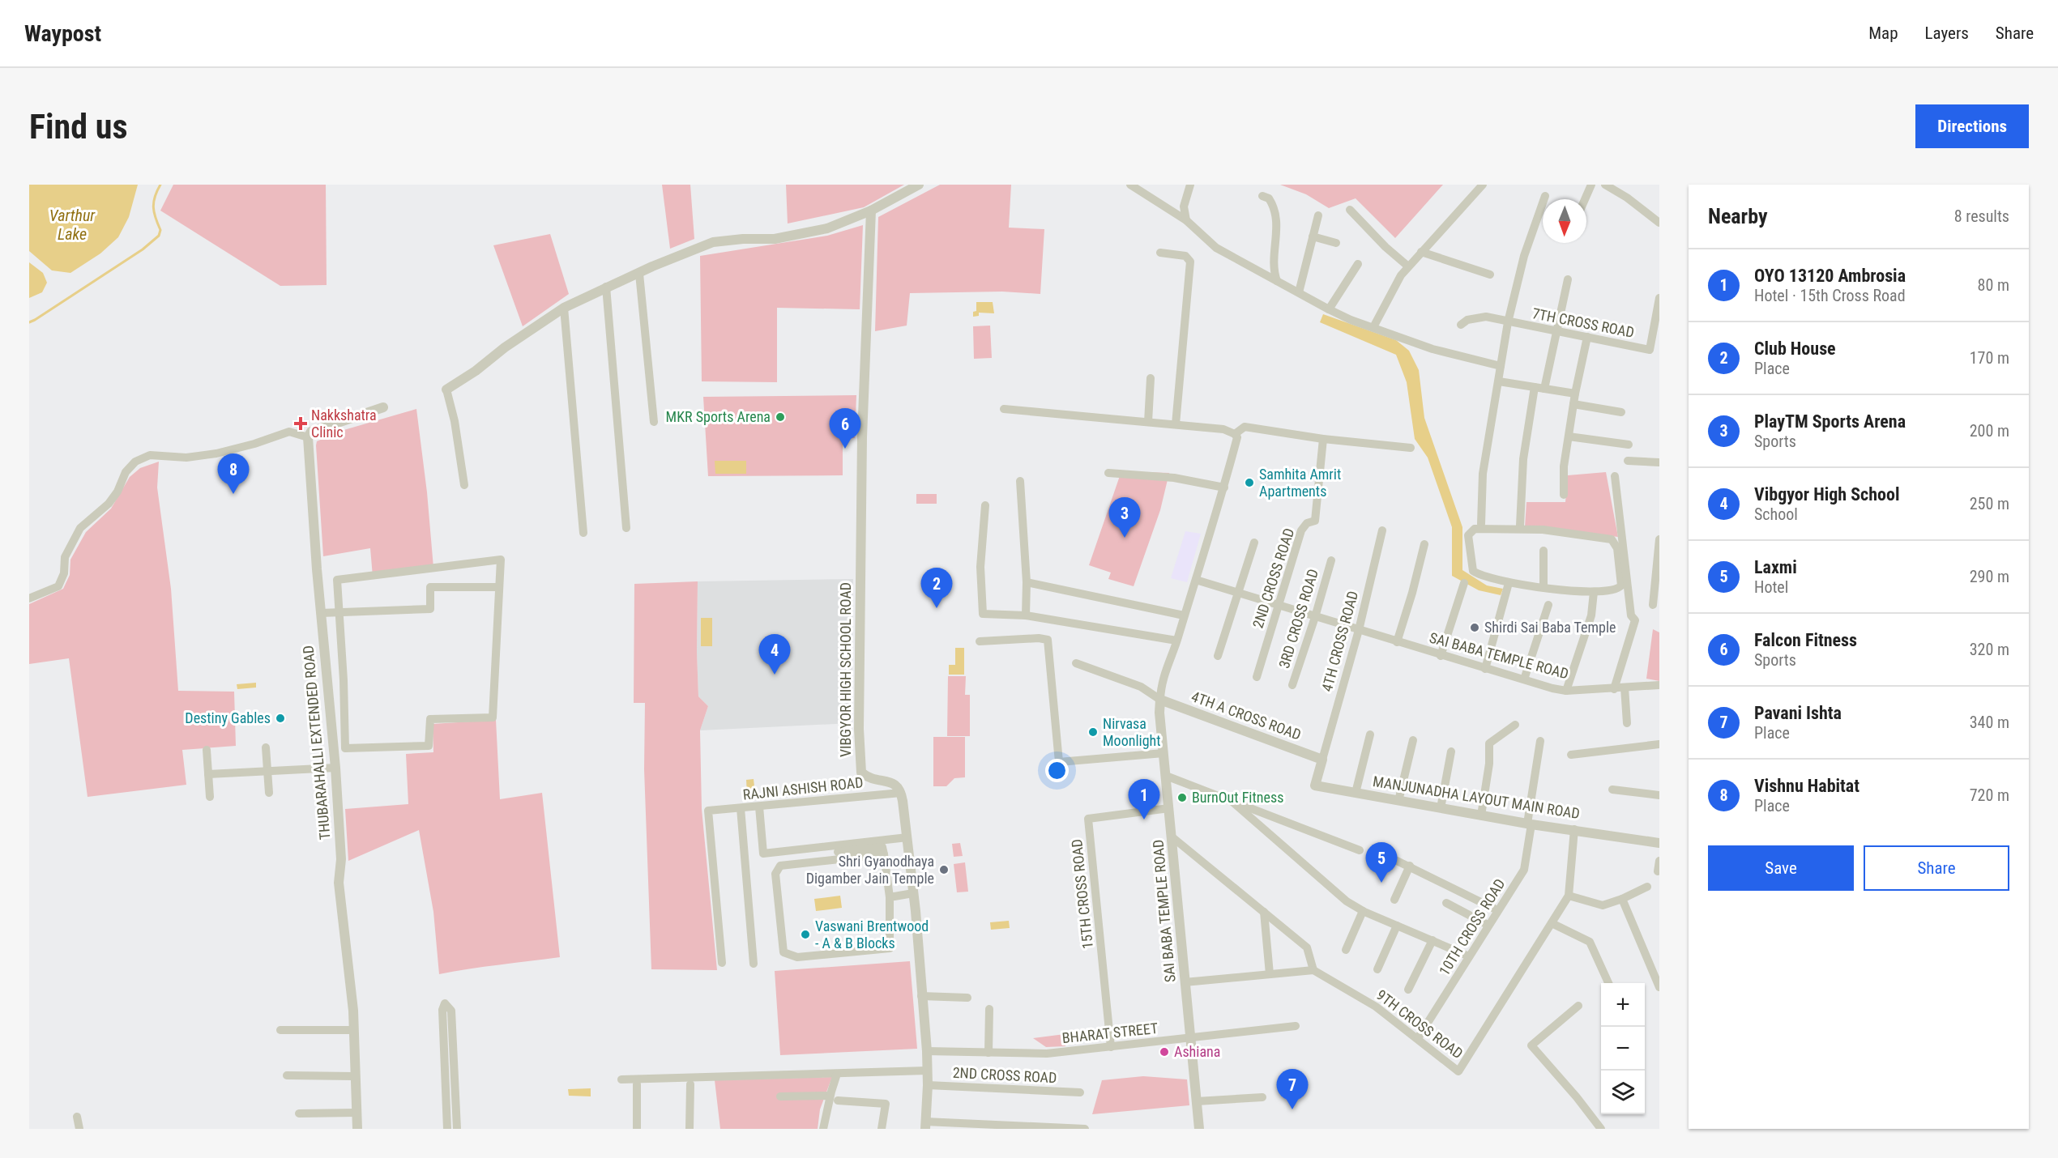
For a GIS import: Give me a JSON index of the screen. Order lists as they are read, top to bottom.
{
  "streets": {
    "street": [
      "7TH CROSS ROAD",
      "2ND CROSS ROAD",
      "3RD CROSS ROAD",
      "4TH CROSS ROAD",
      "SAI BABA TEMPLE ROAD",
      "VIBGYOR HIGH SCHOOL ROAD",
      "4TH A CROSS ROAD",
      "THUBARAHALLI EXTENDED ROAD",
      "RAJNI ASHISH ROAD",
      "MANJUNADHA LAYOUT MAIN ROAD",
      "15TH CROSS ROAD",
      "10TH CROSS ROAD",
      "9TH CROSS ROAD",
      "BHARAT STREET"
    ]
  },
  "crossings": [
    ["2ND CROSS ROAD", "SAI BABA TEMPLE ROAD"],
    ["3RD CROSS ROAD", "SAI BABA TEMPLE ROAD"],
    ["4TH CROSS ROAD", "SAI BABA TEMPLE ROAD"],
    ["4TH CROSS ROAD", "4TH A CROSS ROAD"],
    ["4TH CROSS ROAD", "MANJUNADHA LAYOUT MAIN ROAD"],
    ["SAI BABA TEMPLE ROAD", "4TH A CROSS ROAD"],
    ["SAI BABA TEMPLE ROAD", "15TH CROSS ROAD"],
    ["SAI BABA TEMPLE ROAD", "BHARAT STREET"],
    ["VIBGYOR HIGH SCHOOL ROAD", "RAJNI ASHISH ROAD"],
    ["4TH A CROSS ROAD", "MANJUNADHA LAYOUT MAIN ROAD"],
    ["MANJUNADHA LAYOUT MAIN ROAD", "10TH CROSS ROAD"],
    ["MANJUNADHA LAYOUT MAIN ROAD", "9TH CROSS ROAD"],
    ["15TH CROSS ROAD", "BHARAT STREET"],
    ["10TH CROSS ROAD", "9TH CROSS ROAD"]
  ],
  "water": ["Varthur Lake"],
  "places": {
    "other": [
      "MKR Sports Arena",
      "Samhita Amrit Apartments",
      "Shirdi Sai Baba Temple",
      "Destiny Gables",
      "Nirvasa Moonlight",
      "BurnOut Fitness",
      "Shri Gyanodhaya Digamber Jain Temple",
      "Vaswani Brentwood - A & B Blocks",
      "Ashiana"
    ],
    "health": ["Nakkshatra Clinic"]
  },
  "north": "bottom",
  "page": {
    "header": "Waypost",
    "nav": ["Map", "Layers", "Share"],
    "buttons": [
      "Directions",
      ["Save", "Share"]
    ],
    "title": "Find us",
    "heading": ["Nearby", "8 results"],
    "list": [
      {
        "mark": "1",
        "name": "OYO 13120 Ambrosia",
        "note": "Hotel · 15th Cross Road",
        "value": "80 m"
      },
      {
        "mark": "2",
        "name": "Club House",
        "note": "Place",
        "value": "170 m"
      },
      {
        "mark": "3",
        "name": "PlayTM Sports Arena",
        "note": "Sports",
        "value": "200 m"
      },
      {
        "mark": "4",
        "name": "Vibgyor High School",
        "note": "School",
        "value": "250 m"
      },
      {
        "mark": "5",
        "name": "Laxmi",
        "note": "Hotel",
        "value": "290 m"
      },
      {
        "mark": "6",
        "name": "Falcon Fitness",
        "note": "Sports",
        "value": "320 m"
      },
      {
        "mark": "7",
        "name": "Pavani Ishta",
        "note": "Place",
        "value": "340 m"
      },
      {
        "mark": "8",
        "name": "Vishnu Habitat",
        "note": "Place",
        "value": "720 m"
      }
    ],
    "pins": [
      "6",
      "8",
      "3",
      "2",
      "4",
      "1",
      "5",
      "7"
    ],
    "map_buttons": ["+", "−"]
  }
}
